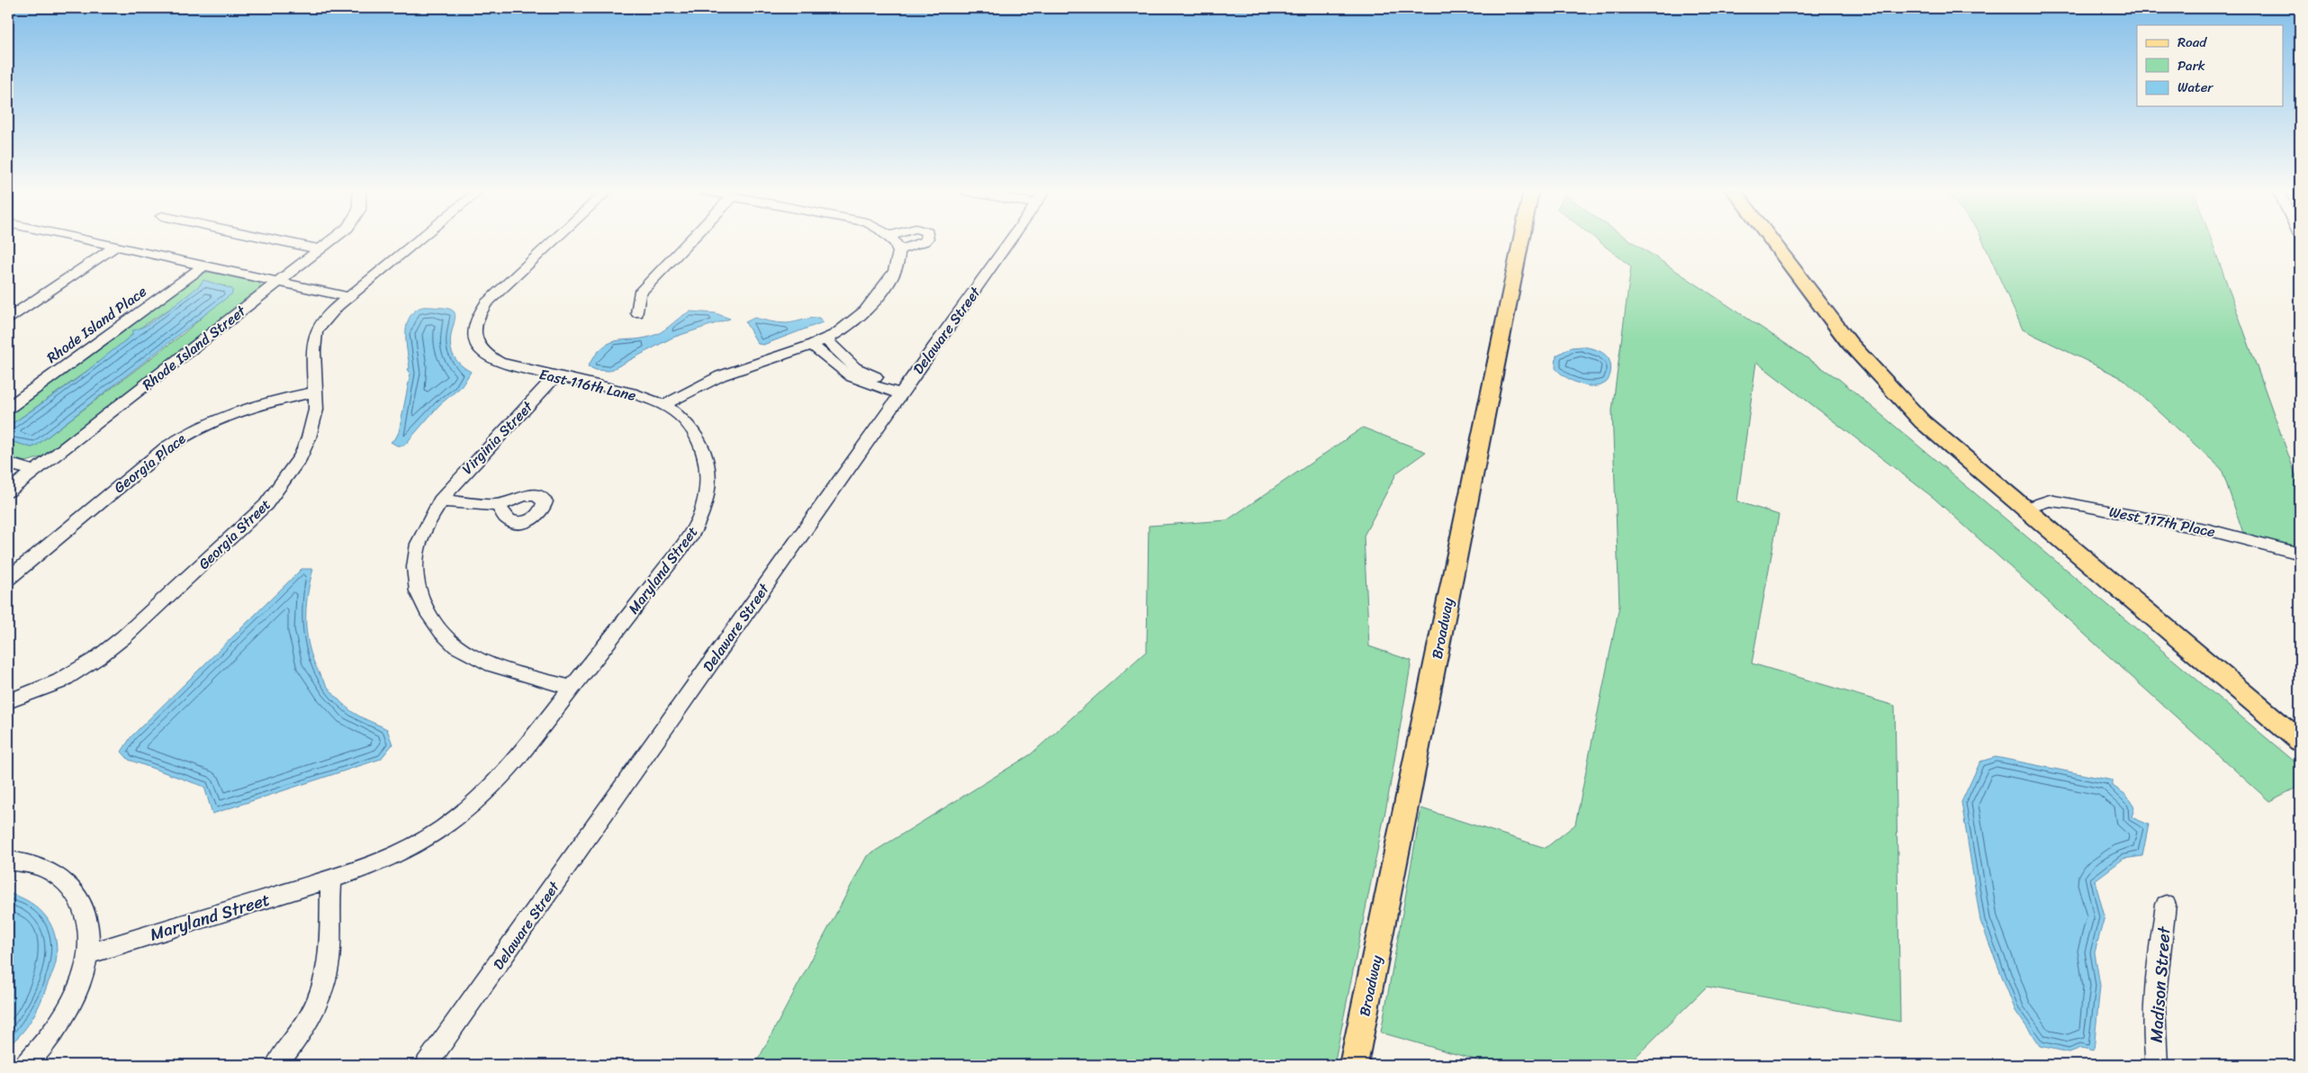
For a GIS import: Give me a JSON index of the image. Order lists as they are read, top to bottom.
{
  "streets": {
    "main road": ["Broadway"],
    "street": [
      "Rhode Island Place",
      "Delaware Street",
      "Rhode Island Street",
      "East 116th Lane",
      "Virginia Street",
      "Georgia Place",
      "West 117th Place",
      "Georgia Street",
      "Maryland Street",
      "Madison Street"
    ]
  },
  "crossings": [
    ["East 116th Lane", "Virginia Street"],
    ["East 116th Lane", "Maryland Street"],
    ["Virginia Street", "Maryland Street"],
    ["Georgia Place", "Georgia Street"]
  ],
  "legend": ["Road", "Park", "Water"]
}
